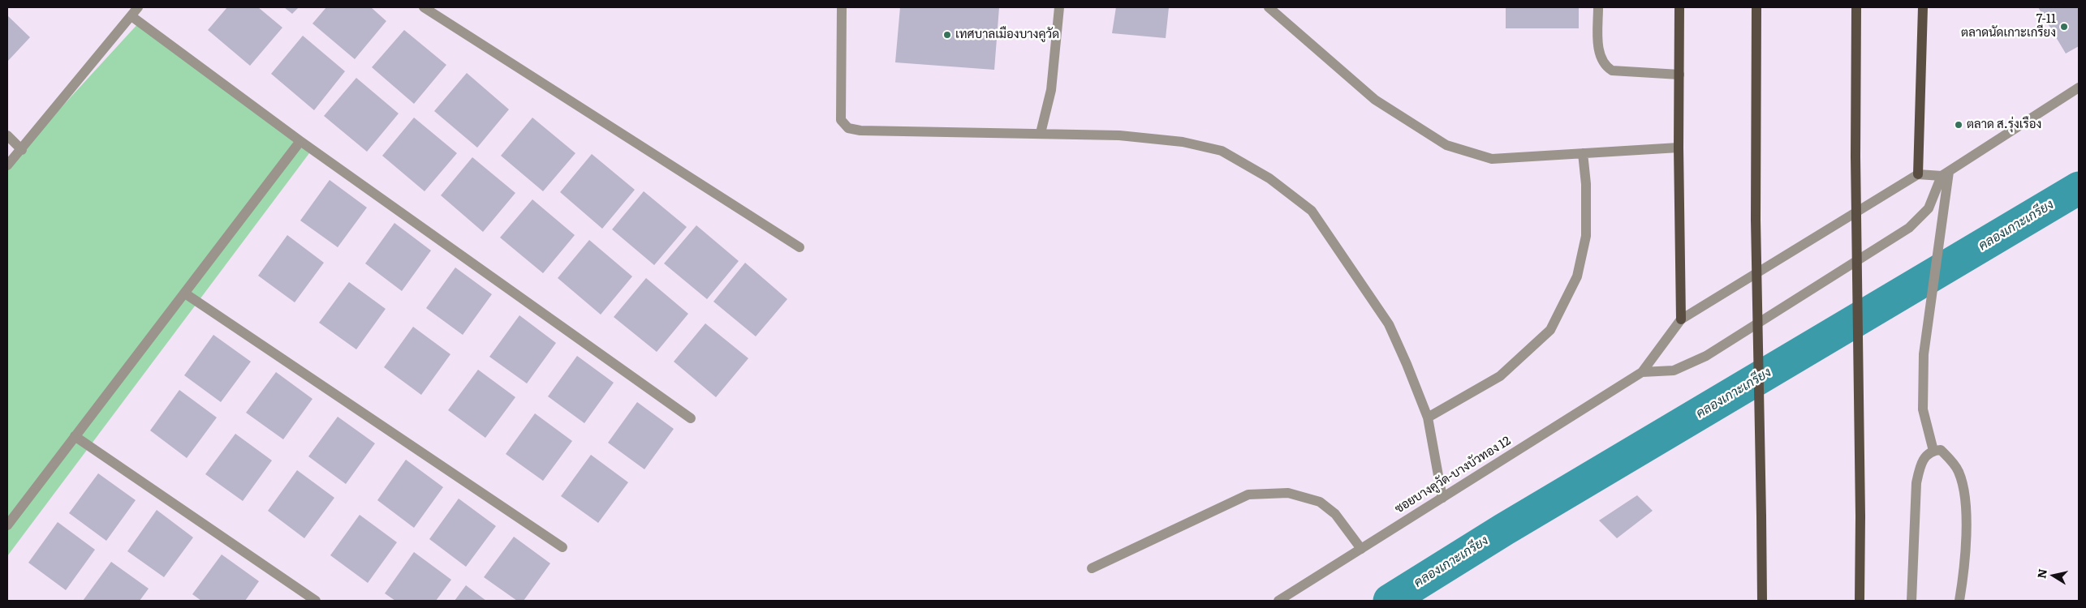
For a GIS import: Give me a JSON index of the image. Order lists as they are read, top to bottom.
{
  "streets": {
    "street": ["ซอยบางคูวัด-บางบัวทอง 12"]
  },
  "water": ["คลองเกาะเกรียง"],
  "places": ["7-11 ตลาดนัดเกาะเกรียง", "เทศบาลเมืองบางคูวัด", "ตลาด ส.รุ่งเรือง"],
  "north": "left"
}
